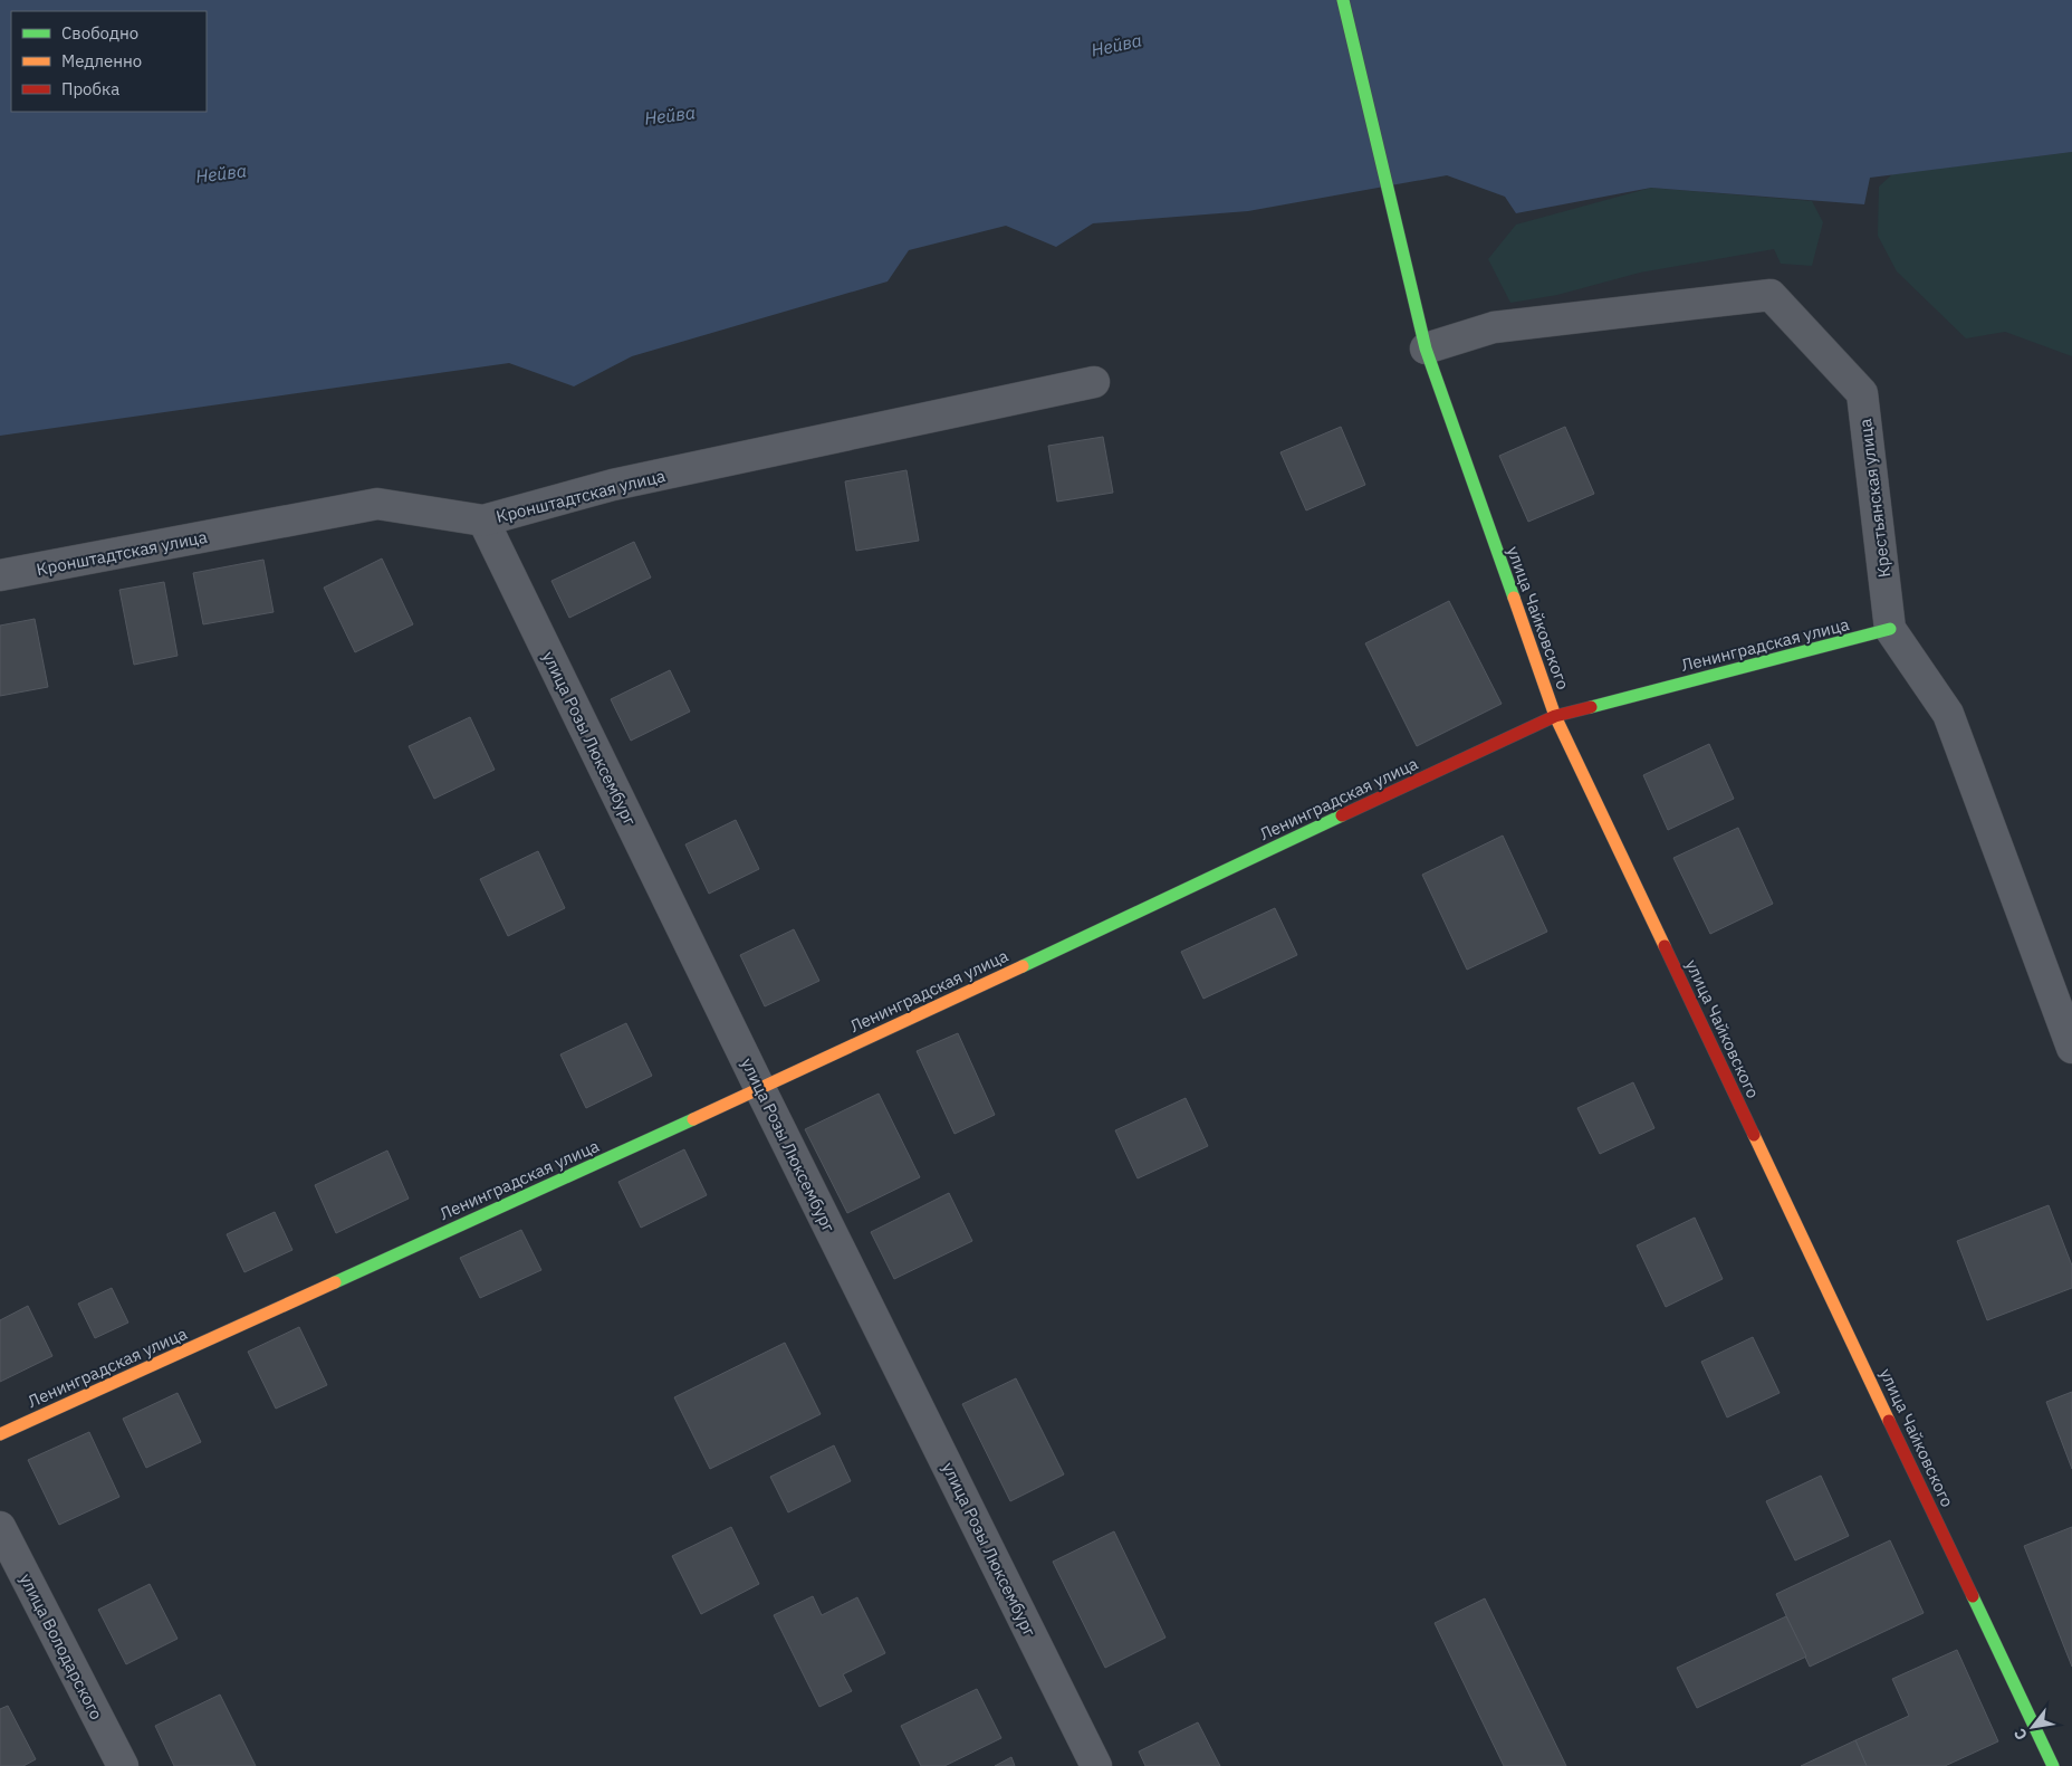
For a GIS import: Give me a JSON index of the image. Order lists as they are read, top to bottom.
{
  "streets": {
    "street": [
      "Кронштадтская улица",
      "Крестьянская улица",
      "улица Чайковского",
      "Ленинградская улица",
      "улица Розы Люксембург",
      "улица Володарского"
    ]
  },
  "crossings": [
    ["Кронштадтская улица", "улица Розы Люксембург"],
    ["Крестьянская улица", "улица Чайковского"],
    ["Крестьянская улица", "Ленинградская улица"],
    ["улица Чайковского", "Ленинградская улица"],
    ["Ленинградская улица", "улица Розы Люксембург"]
  ],
  "water": ["Нейва"],
  "legend": ["Свободно", "Медленно", "Пробка"],
  "north": "bottom left"
}
